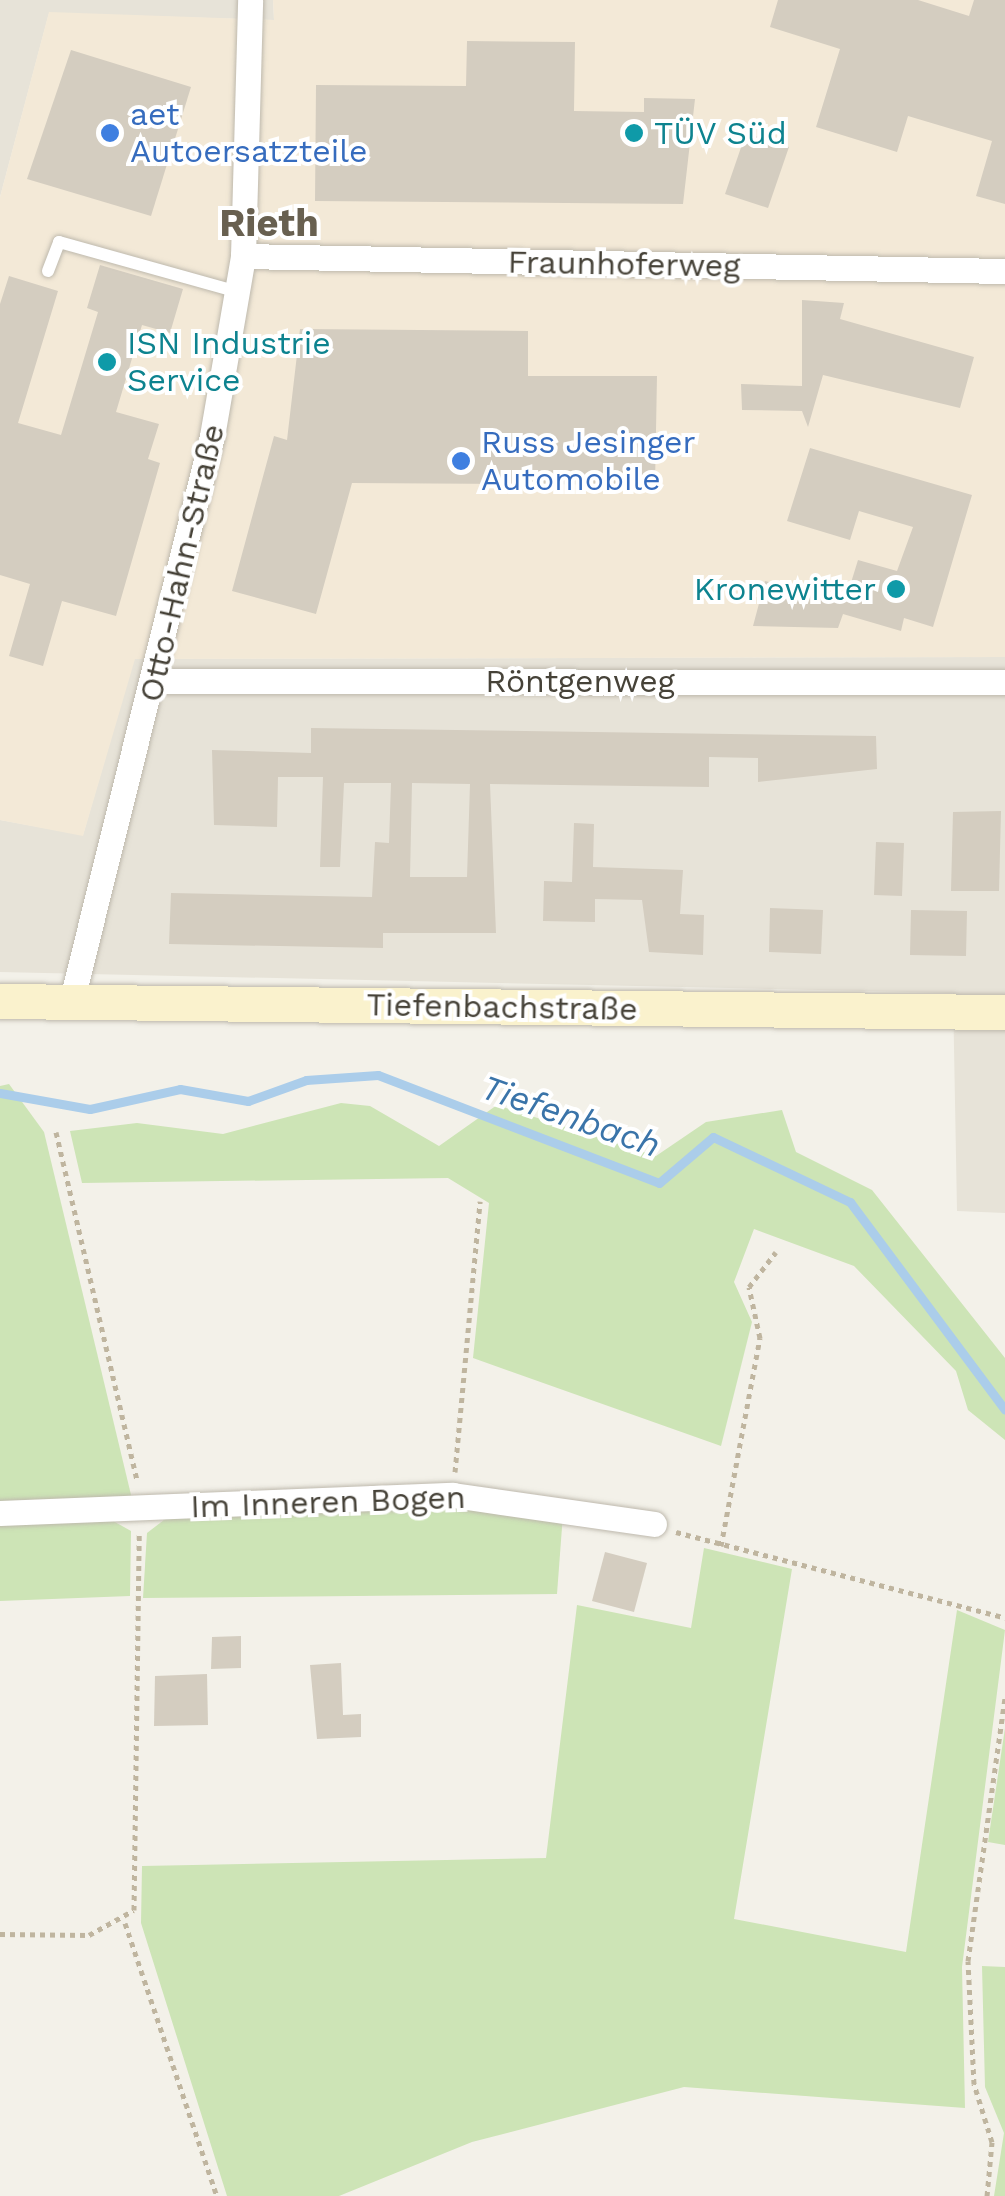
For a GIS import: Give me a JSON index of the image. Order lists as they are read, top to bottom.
{
  "streets": {
    "street": [
      "Fraunhoferweg",
      "Otto-Hahn-Straße",
      "Röntgenweg",
      "Tiefenbachstraße",
      "Im Inneren Bogen"
    ]
  },
  "crossings": [
    ["Fraunhoferweg", "Otto-Hahn-Straße"],
    ["Otto-Hahn-Straße", "Röntgenweg"],
    ["Otto-Hahn-Straße", "Tiefenbachstraße"]
  ],
  "districts": ["Rieth"],
  "water": ["Tiefenbach"],
  "places": [
    "aet Autoersatzteile",
    "TÜV Süd",
    "ISN Industrie Service",
    "Russ Jesinger Automobile",
    "Kronewitter"
  ]
}
